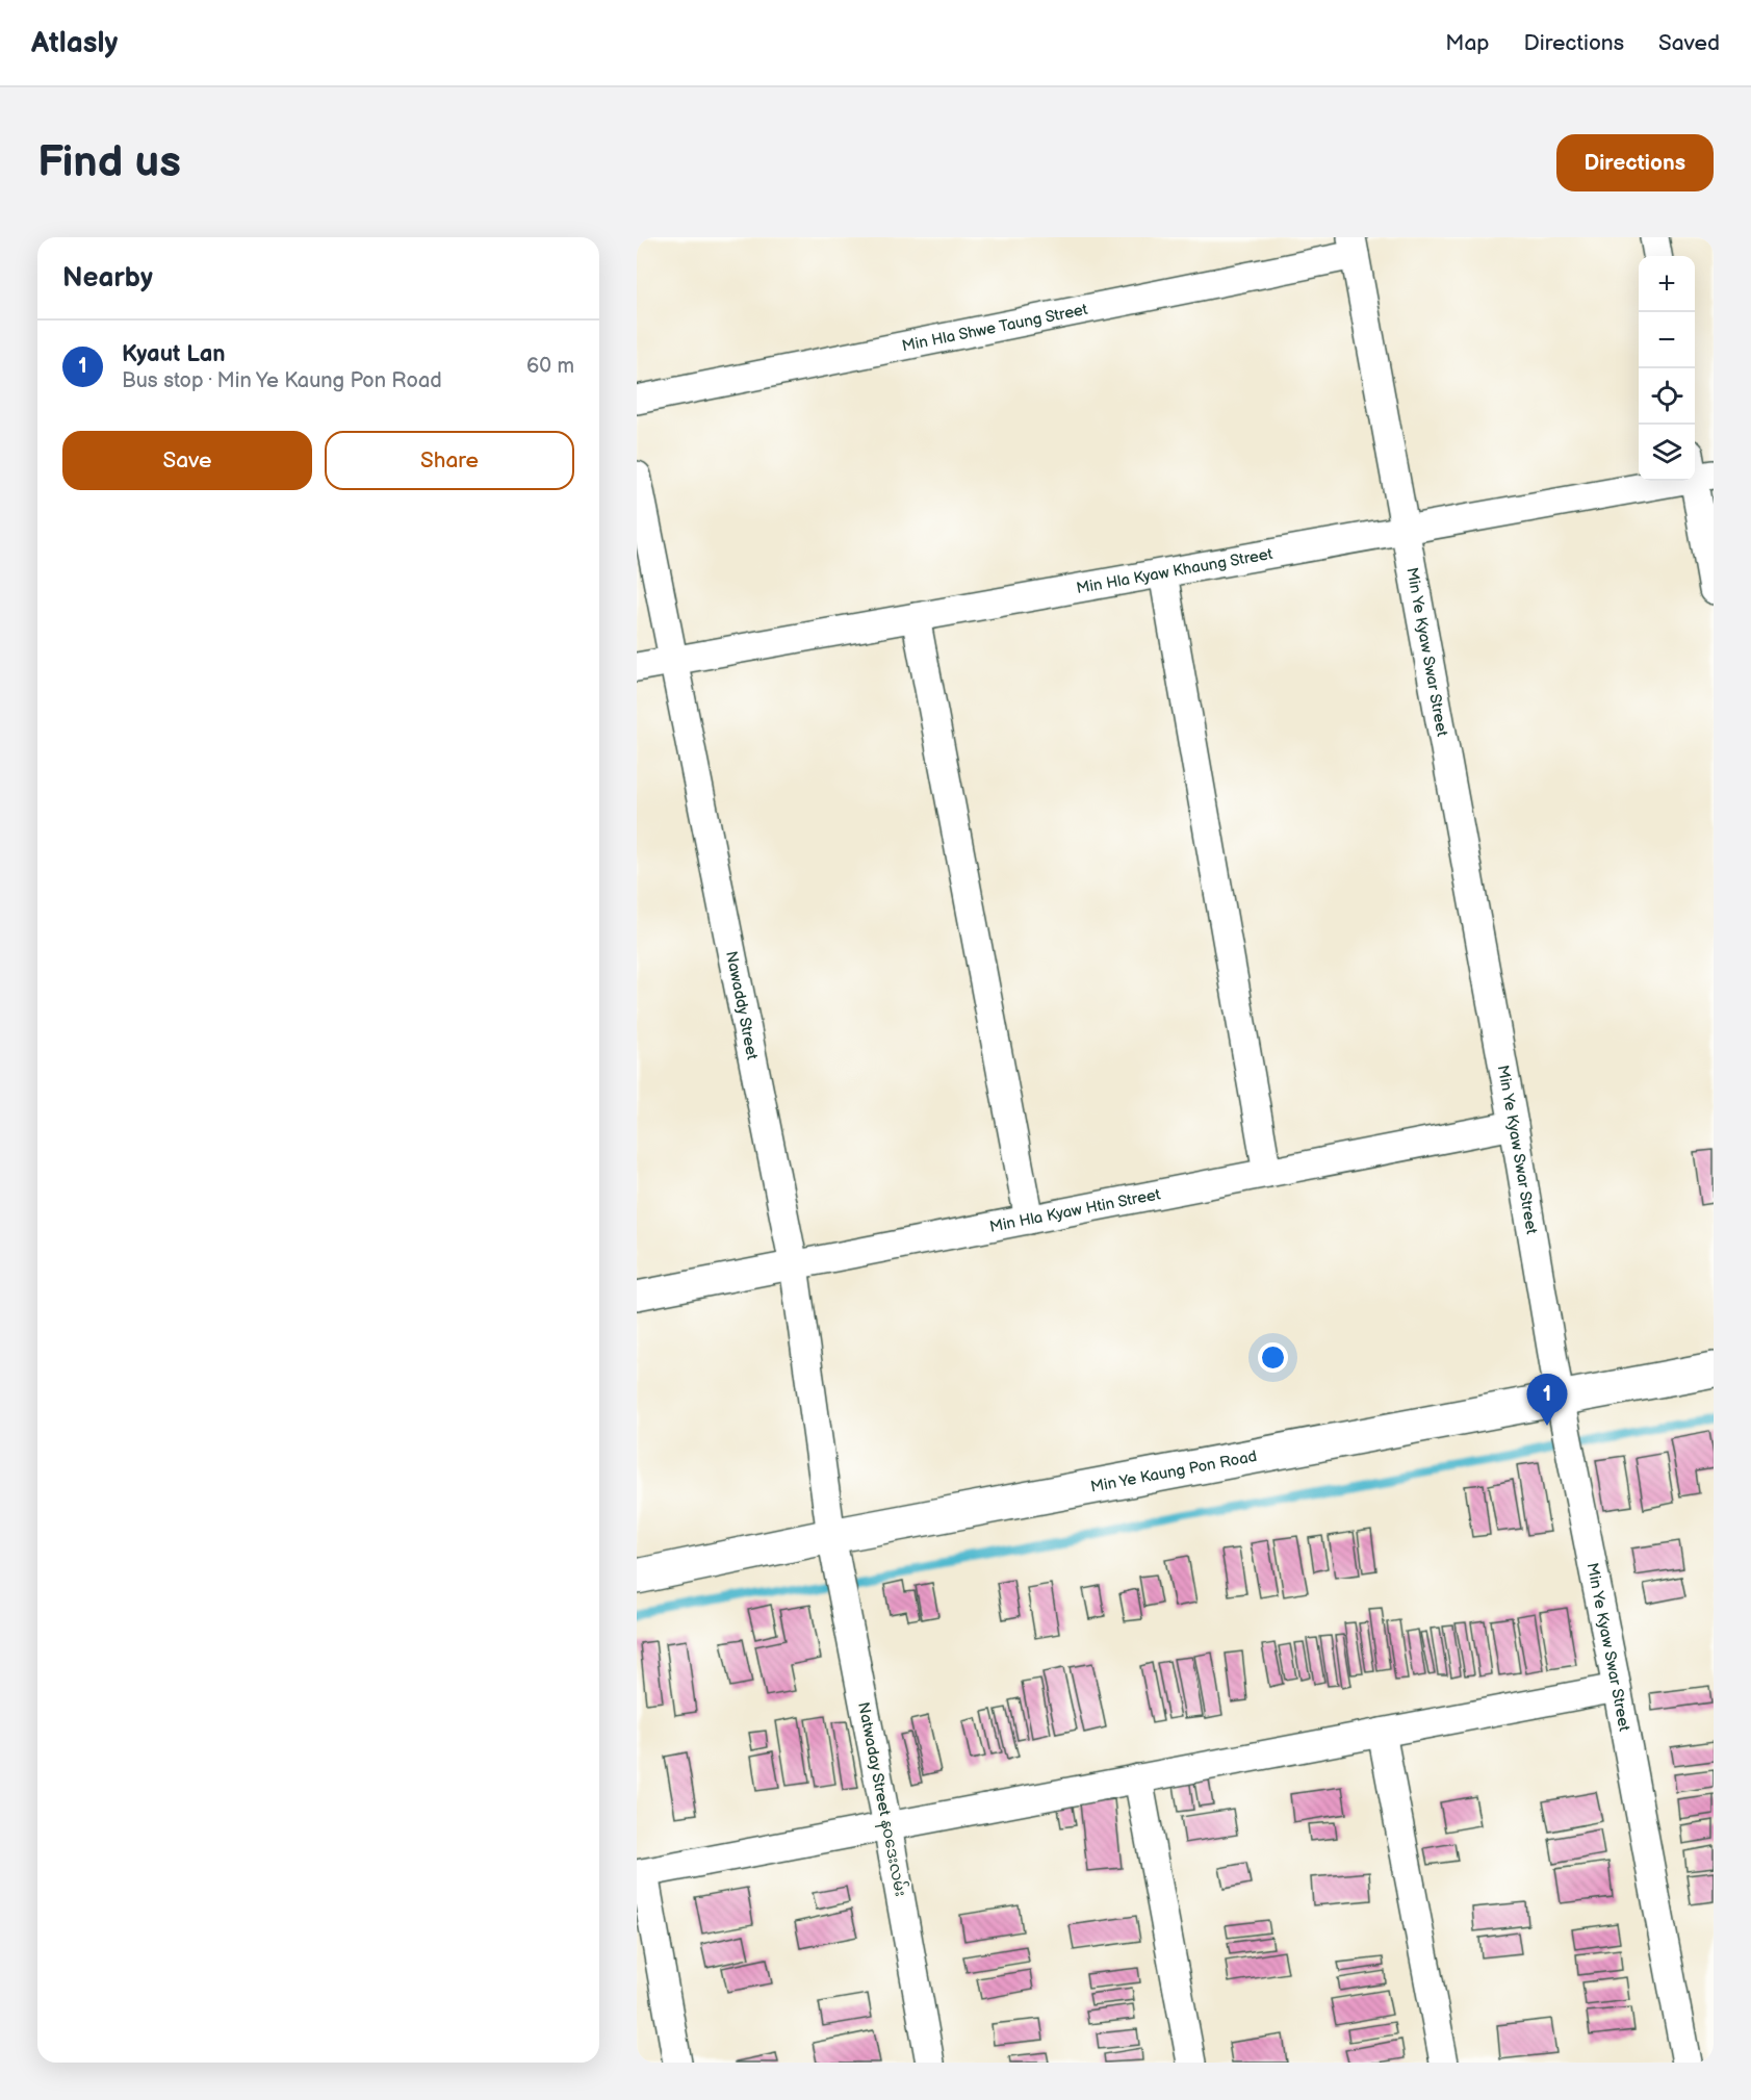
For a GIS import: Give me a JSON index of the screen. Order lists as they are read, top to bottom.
{
  "streets": {
    "street": [
      "Min Hla Shwe Taung Street",
      "Min Hla Kyaw Khaung Street",
      "Min Ye Kyaw Swar Street",
      "Nawaddy Street",
      "Min Hla Kyaw Htin Street",
      "Min Ye Kaung Pon Road",
      "Natwaday Street နဝဒေးလမ်း"
    ]
  },
  "crossings": [
    ["Min Hla Shwe Taung Street", "Min Ye Kyaw Swar Street"],
    ["Min Hla Kyaw Khaung Street", "Min Ye Kyaw Swar Street"],
    ["Min Hla Kyaw Khaung Street", "Nawaddy Street"],
    ["Min Ye Kyaw Swar Street", "Min Hla Kyaw Htin Street"],
    ["Min Ye Kyaw Swar Street", "Min Ye Kaung Pon Road"],
    ["Nawaddy Street", "Min Hla Kyaw Htin Street"],
    ["Nawaddy Street", "Min Ye Kaung Pon Road"],
    ["Nawaddy Street", "Natwaday Street နဝဒေးလမ်း"],
    ["Min Ye Kaung Pon Road", "Natwaday Street နဝဒေးလမ်း"]
  ],
  "page": {
    "header": "Atlasly",
    "nav": ["Map", "Directions", "Saved"],
    "buttons": [
      "Directions",
      ["Save", "Share"]
    ],
    "title": "Find us",
    "heading": "Nearby",
    "map_buttons": ["+", "−"],
    "list": [
      {
        "mark": "1",
        "name": "Kyaut Lan",
        "note": "Bus stop · Min Ye Kaung Pon Road",
        "value": "60 m"
      }
    ],
    "pins": "1"
  }
}
